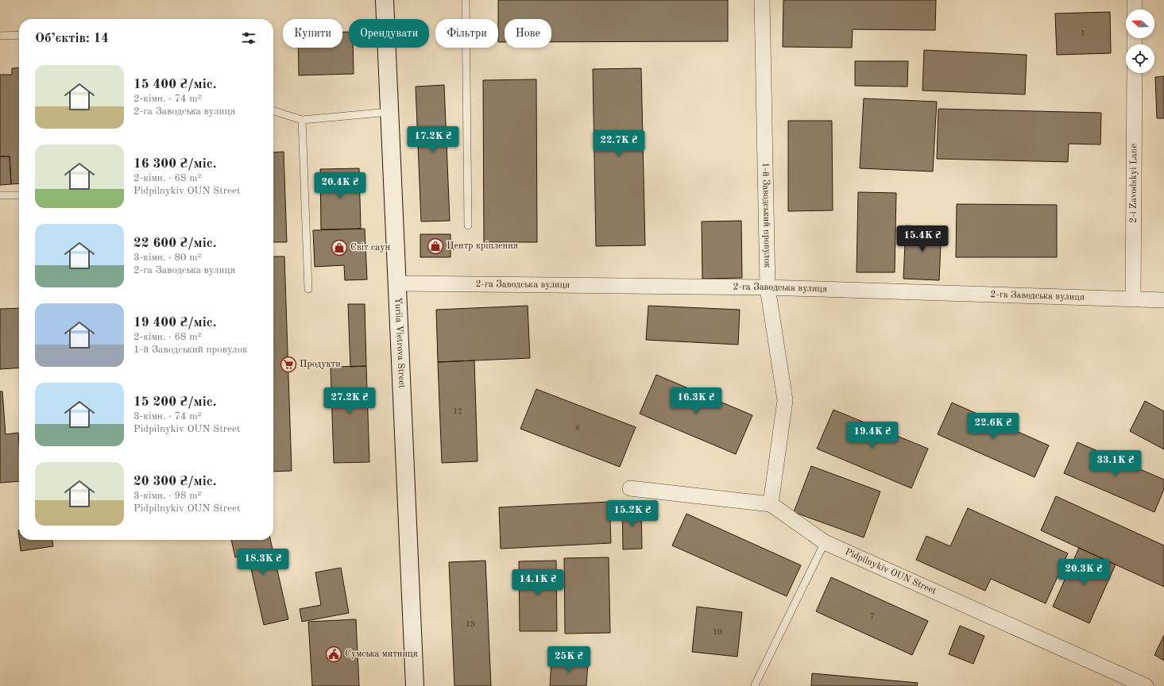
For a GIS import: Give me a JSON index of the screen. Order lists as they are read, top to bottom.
{
  "streets": {
    "street": [
      "2-i Zavodskyi Lane",
      "1-й Заводський провулок",
      "2-га Заводська вулиця",
      "Yuriia Vietrova Street",
      "Pidpilnykiv OUN Street"
    ]
  },
  "crossings": [
    ["2-i Zavodskyi Lane", "2-га Заводська вулиця"],
    ["1-й Заводський провулок", "2-га Заводська вулиця"],
    ["1-й Заводський провулок", "Pidpilnykiv OUN Street"],
    ["2-га Заводська вулиця", "Yuriia Vietrova Street"]
  ],
  "places": {
    "shop": ["Центр кріплення", "Світ саун"],
    "supermarket": ["Продукти"],
    "public building": ["Сумська митниця"]
  },
  "house_numbers": [
    "1",
    "12",
    "8",
    "7",
    "13",
    "10"
  ],
  "north": "left",
  "page": {
    "chip": [
      "Купити",
      "Орендувати",
      "Фільтри",
      "Нове"
    ],
    "heading": "Об’єктів: 14",
    "list": [
      {
        "name": "15 400 ₴/міс.",
        "note": "2-кімн. · 74 m² · 2-га Заводська вулиця"
      },
      {
        "name": "16 300 ₴/міс.",
        "note": "2-кімн. · 68 m² · Pidpilnykiv OUN Street"
      },
      {
        "name": "22 600 ₴/міс.",
        "note": "3-кімн. · 80 m² · 2-га Заводська вулиця"
      },
      {
        "name": "19 400 ₴/міс.",
        "note": "2-кімн. · 68 m² · 1-й Заводський провулок"
      },
      {
        "name": "15 200 ₴/міс.",
        "note": "3-кімн. · 74 m² · Pidpilnykiv OUN Street"
      },
      {
        "name": "20 300 ₴/міс.",
        "note": "3-кімн. · 98 m² · Pidpilnykiv OUN Street"
      }
    ],
    "price": [
      "17.2K ₴",
      "22.7K ₴",
      "20.4K ₴",
      "15.4K ₴",
      "27.2K ₴",
      "16.3K ₴",
      "22.6K ₴",
      "19.4K ₴",
      "33.1K ₴",
      "15.2K ₴",
      "18.3K ₴",
      "20.3K ₴",
      "14.1K ₴",
      "25K ₴"
    ]
  }
}
